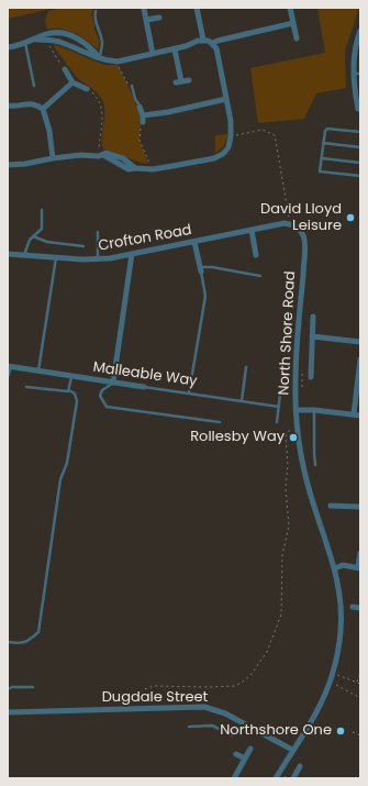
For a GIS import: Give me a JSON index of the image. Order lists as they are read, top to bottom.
{
  "streets": {
    "street": [
      "Crofton Road",
      "North Shore Road",
      "Malleable Way",
      "Dugdale Street"
    ]
  },
  "crossings": [
    ["Crofton Road", "North Shore Road"],
    ["North Shore Road", "Dugdale Street"]
  ],
  "places": ["David Lloyd Leisure", "Rollesby Way", "Northshore One"]
}
